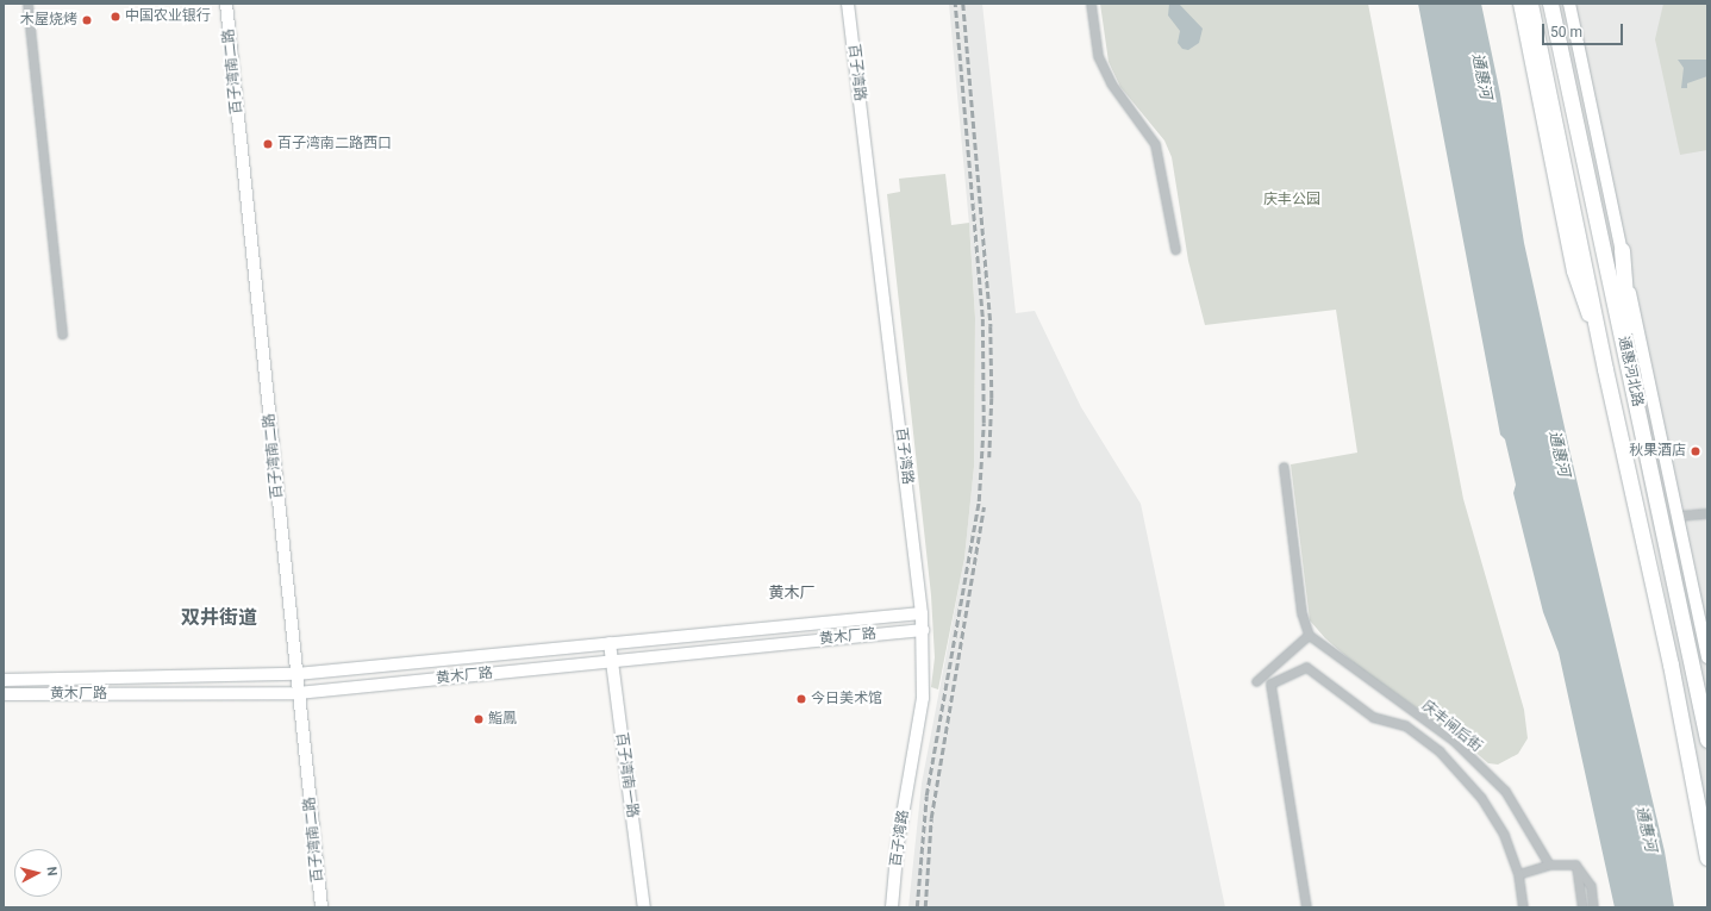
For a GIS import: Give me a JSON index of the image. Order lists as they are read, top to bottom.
{
  "streets": {
    "highway": ["通惠河北路"],
    "street": [
      "百子湾南二路",
      "百子湾路",
      "黄木厂路",
      "庆丰闸后街",
      "百子湾南一路"
    ]
  },
  "crossings": [
    ["百子湾南二路", "黄木厂路"],
    ["百子湾路", "黄木厂路"],
    ["黄木厂路", "百子湾南一路"]
  ],
  "districts": ["黄木厂", "双井街道"],
  "water": ["通惠河"],
  "parks": ["庆丰公园"],
  "places": [
    "中国农业银行",
    "木屋烧烤",
    "百子湾南二路西口",
    "秋果酒店",
    "今日美术馆",
    "鮨鳳"
  ],
  "scale_bar": "50 m",
  "north": "right"
}
